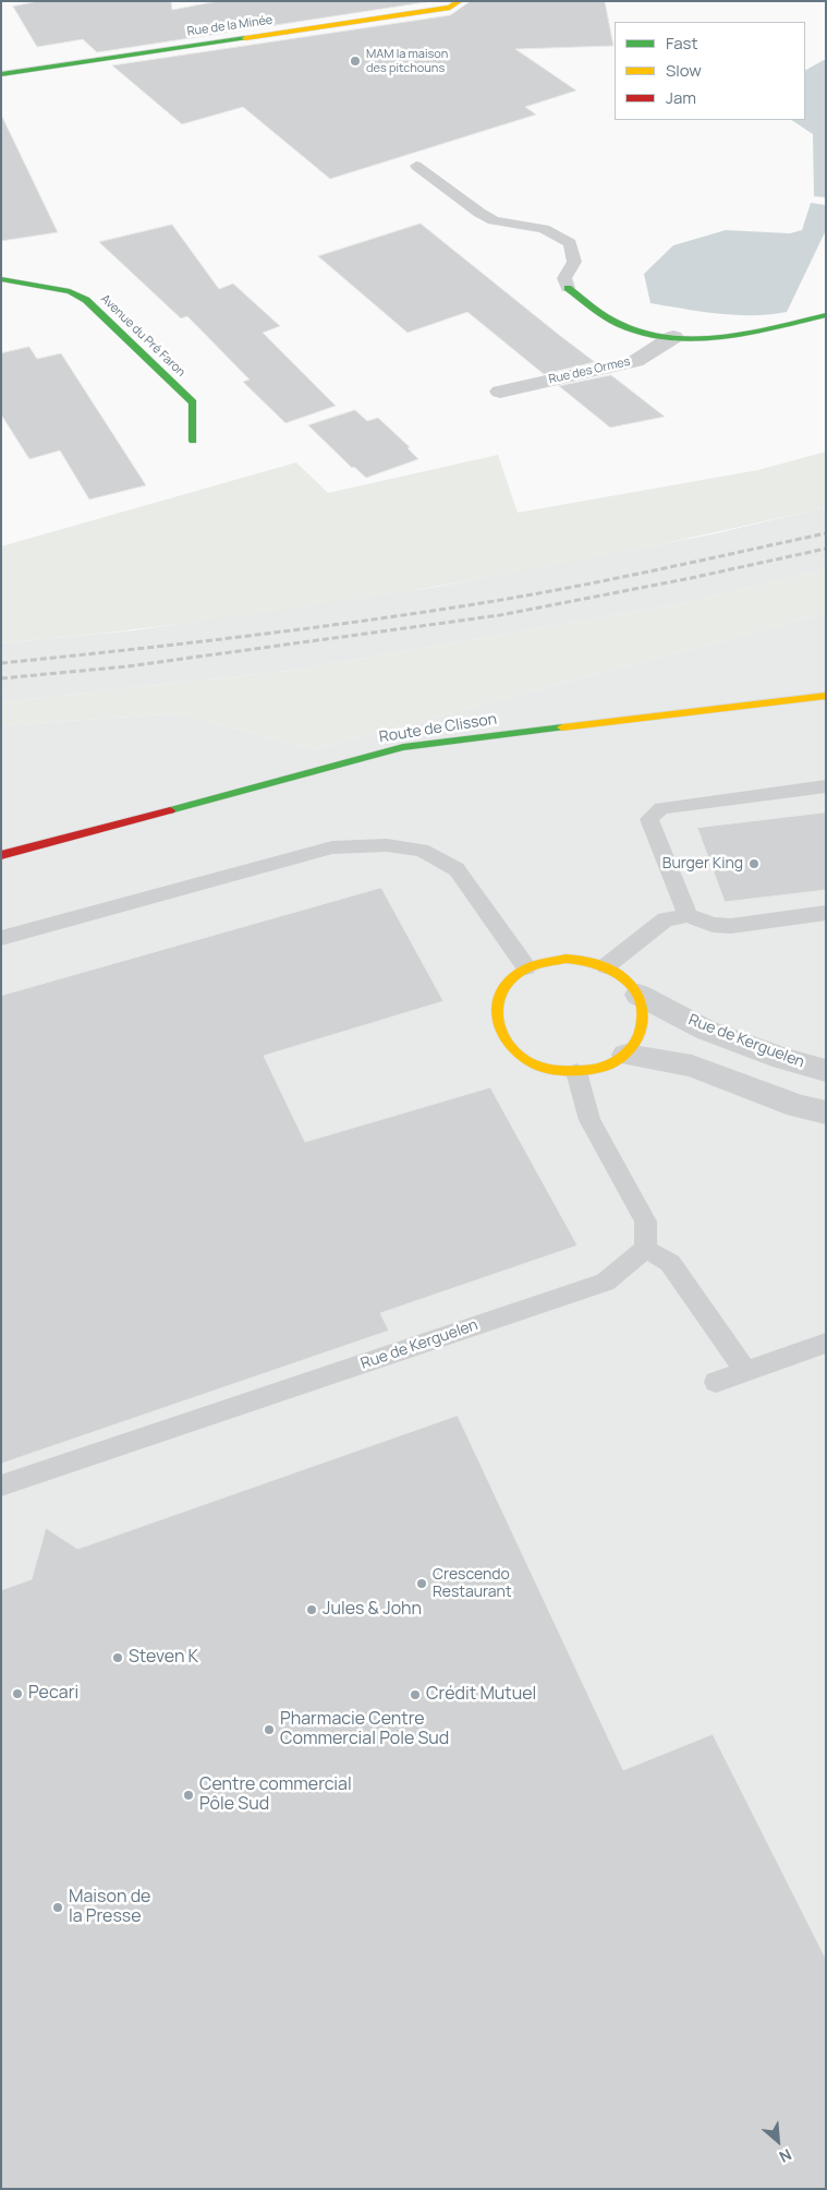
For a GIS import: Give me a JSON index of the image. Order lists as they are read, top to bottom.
{
  "streets": {
    "street": [
      "Rue de la Minée",
      "Avenue du Pré Faron",
      "Rue des Ormes",
      "Route de Clisson",
      "Rue de Kerguelen"
    ]
  },
  "places": [
    "MAM la maison des pitchouns",
    "Burger King",
    "Crescendo Restaurant",
    "Jules & John",
    "Steven K",
    "Pecari",
    "Crédit Mutuel",
    "Pharmacie Centre Commercial Pole Sud",
    "Centre commercial Pôle Sud",
    "Maison de la Presse"
  ],
  "legend": ["Fast", "Slow", "Jam"],
  "north": "bottom right"
}
